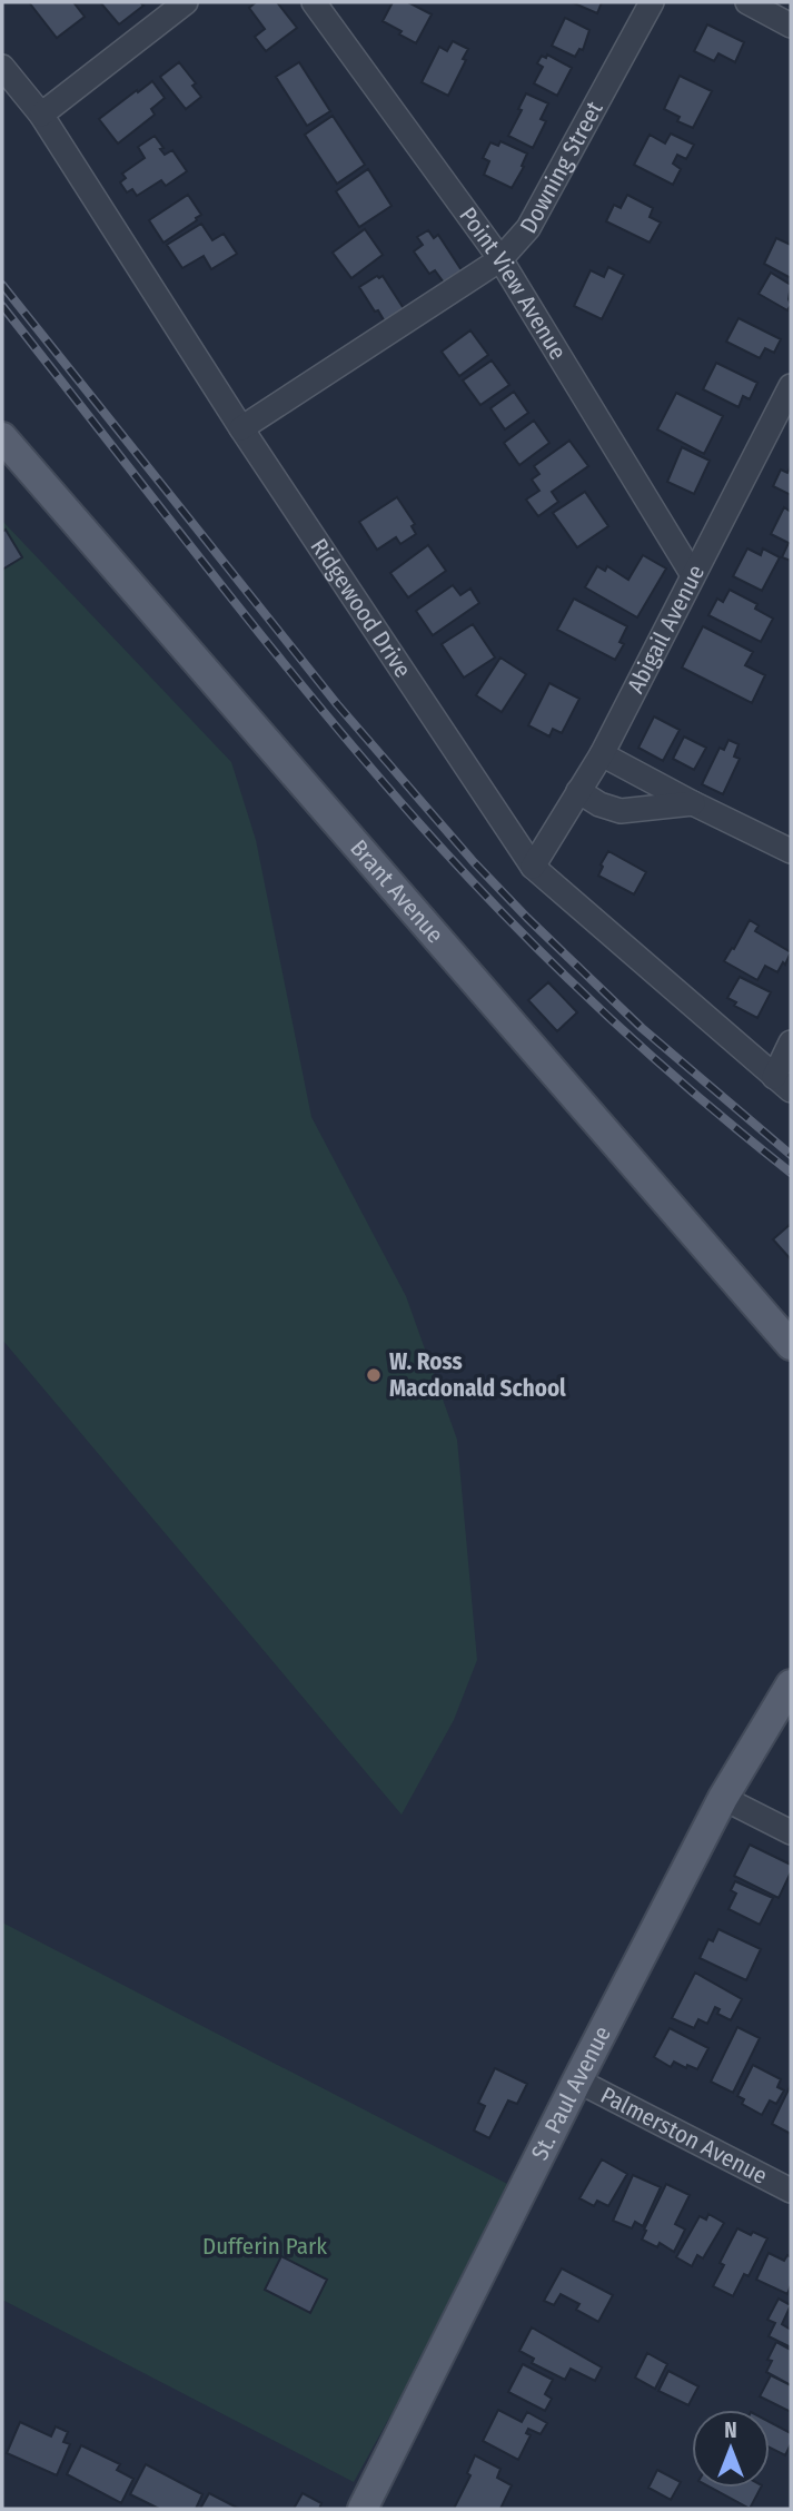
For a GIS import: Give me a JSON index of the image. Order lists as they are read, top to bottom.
{
  "streets": {
    "main road": ["Brant Avenue", "St. Paul Avenue"],
    "street": [
      "Downing Street",
      "Point View Avenue",
      "Ridgewood Drive",
      "Abigail Avenue",
      "Palmerston Avenue"
    ]
  },
  "crossings": [
    ["Downing Street", "Point View Avenue"],
    ["Downing Street", "Ridgewood Drive"],
    ["Point View Avenue", "Abigail Avenue"],
    ["Ridgewood Drive", "Abigail Avenue"],
    ["St. Paul Avenue", "Palmerston Avenue"]
  ],
  "parks": ["Dufferin Park"],
  "places": ["W. Ross Macdonald School"],
  "north": "top"
}
